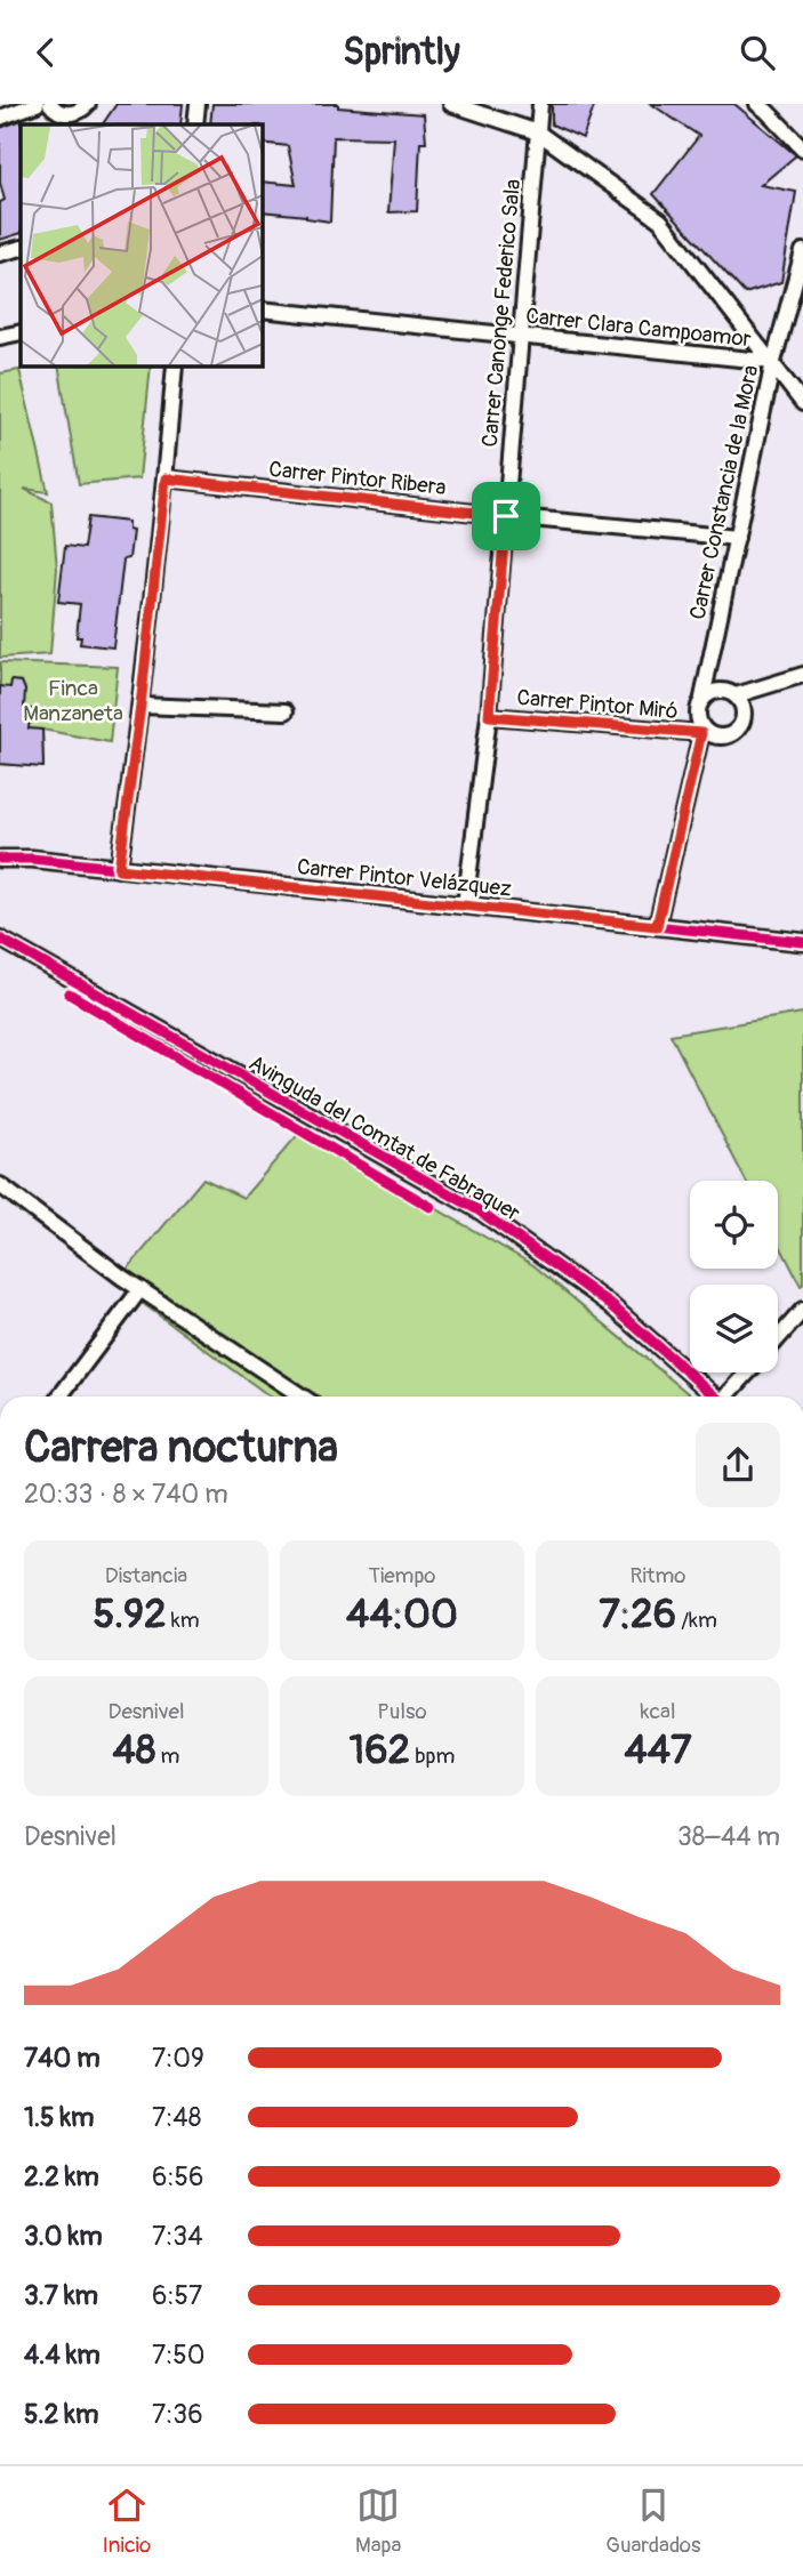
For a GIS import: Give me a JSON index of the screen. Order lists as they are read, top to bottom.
{
  "streets": {
    "street": [
      "Carrer Canonge Federico Sala",
      "Carrer Clara Campoamor",
      "Carrer Pintor Ribera",
      "Carrer Constancia de la Mora",
      "Carrer Pintor Miró",
      "Carrer Pintor Velázquez",
      "Avinguda del Comtat de Fabraquer"
    ]
  },
  "crossings": [
    ["Carrer Canonge Federico Sala", "Carrer Clara Campoamor"],
    ["Carrer Canonge Federico Sala", "Carrer Pintor Ribera"],
    ["Carrer Canonge Federico Sala", "Carrer Pintor Miró"],
    ["Carrer Clara Campoamor", "Carrer Constancia de la Mora"],
    ["Carrer Pintor Ribera", "Carrer Constancia de la Mora"],
    ["Carrer Constancia de la Mora", "Carrer Pintor Miró"],
    ["Carrer Pintor Miró", "Carrer Pintor Velázquez"]
  ],
  "parks": ["Finca Manzaneta"],
  "page": {
    "header": "Sprintly",
    "heading": ["Carrera nocturna", "20:33 · 8 × 740 m"],
    "stats": [
      ["Distancia", "5.92 km"],
      ["Tiempo", "44:00"],
      ["Ritmo", "7:26 /km"],
      ["Desnivel", "48 m"],
      ["Pulso", "162 bpm"],
      ["kcal", "447"]
    ],
    "chart": ["Desnivel", "38–44 m"],
    "list": [
      {
        "name": "740 m",
        "note": "7:09"
      },
      {
        "name": "1.5 km",
        "note": "7:48"
      },
      {
        "name": "2.2 km",
        "note": "6:56"
      },
      {
        "name": "3.0 km",
        "note": "7:34"
      },
      {
        "name": "3.7 km",
        "note": "6:57"
      },
      {
        "name": "4.4 km",
        "note": "7:50"
      },
      {
        "name": "5.2 km",
        "note": "7:36"
      }
    ],
    "tabs": ["Inicio", "Mapa", "Guardados"]
  }
}
